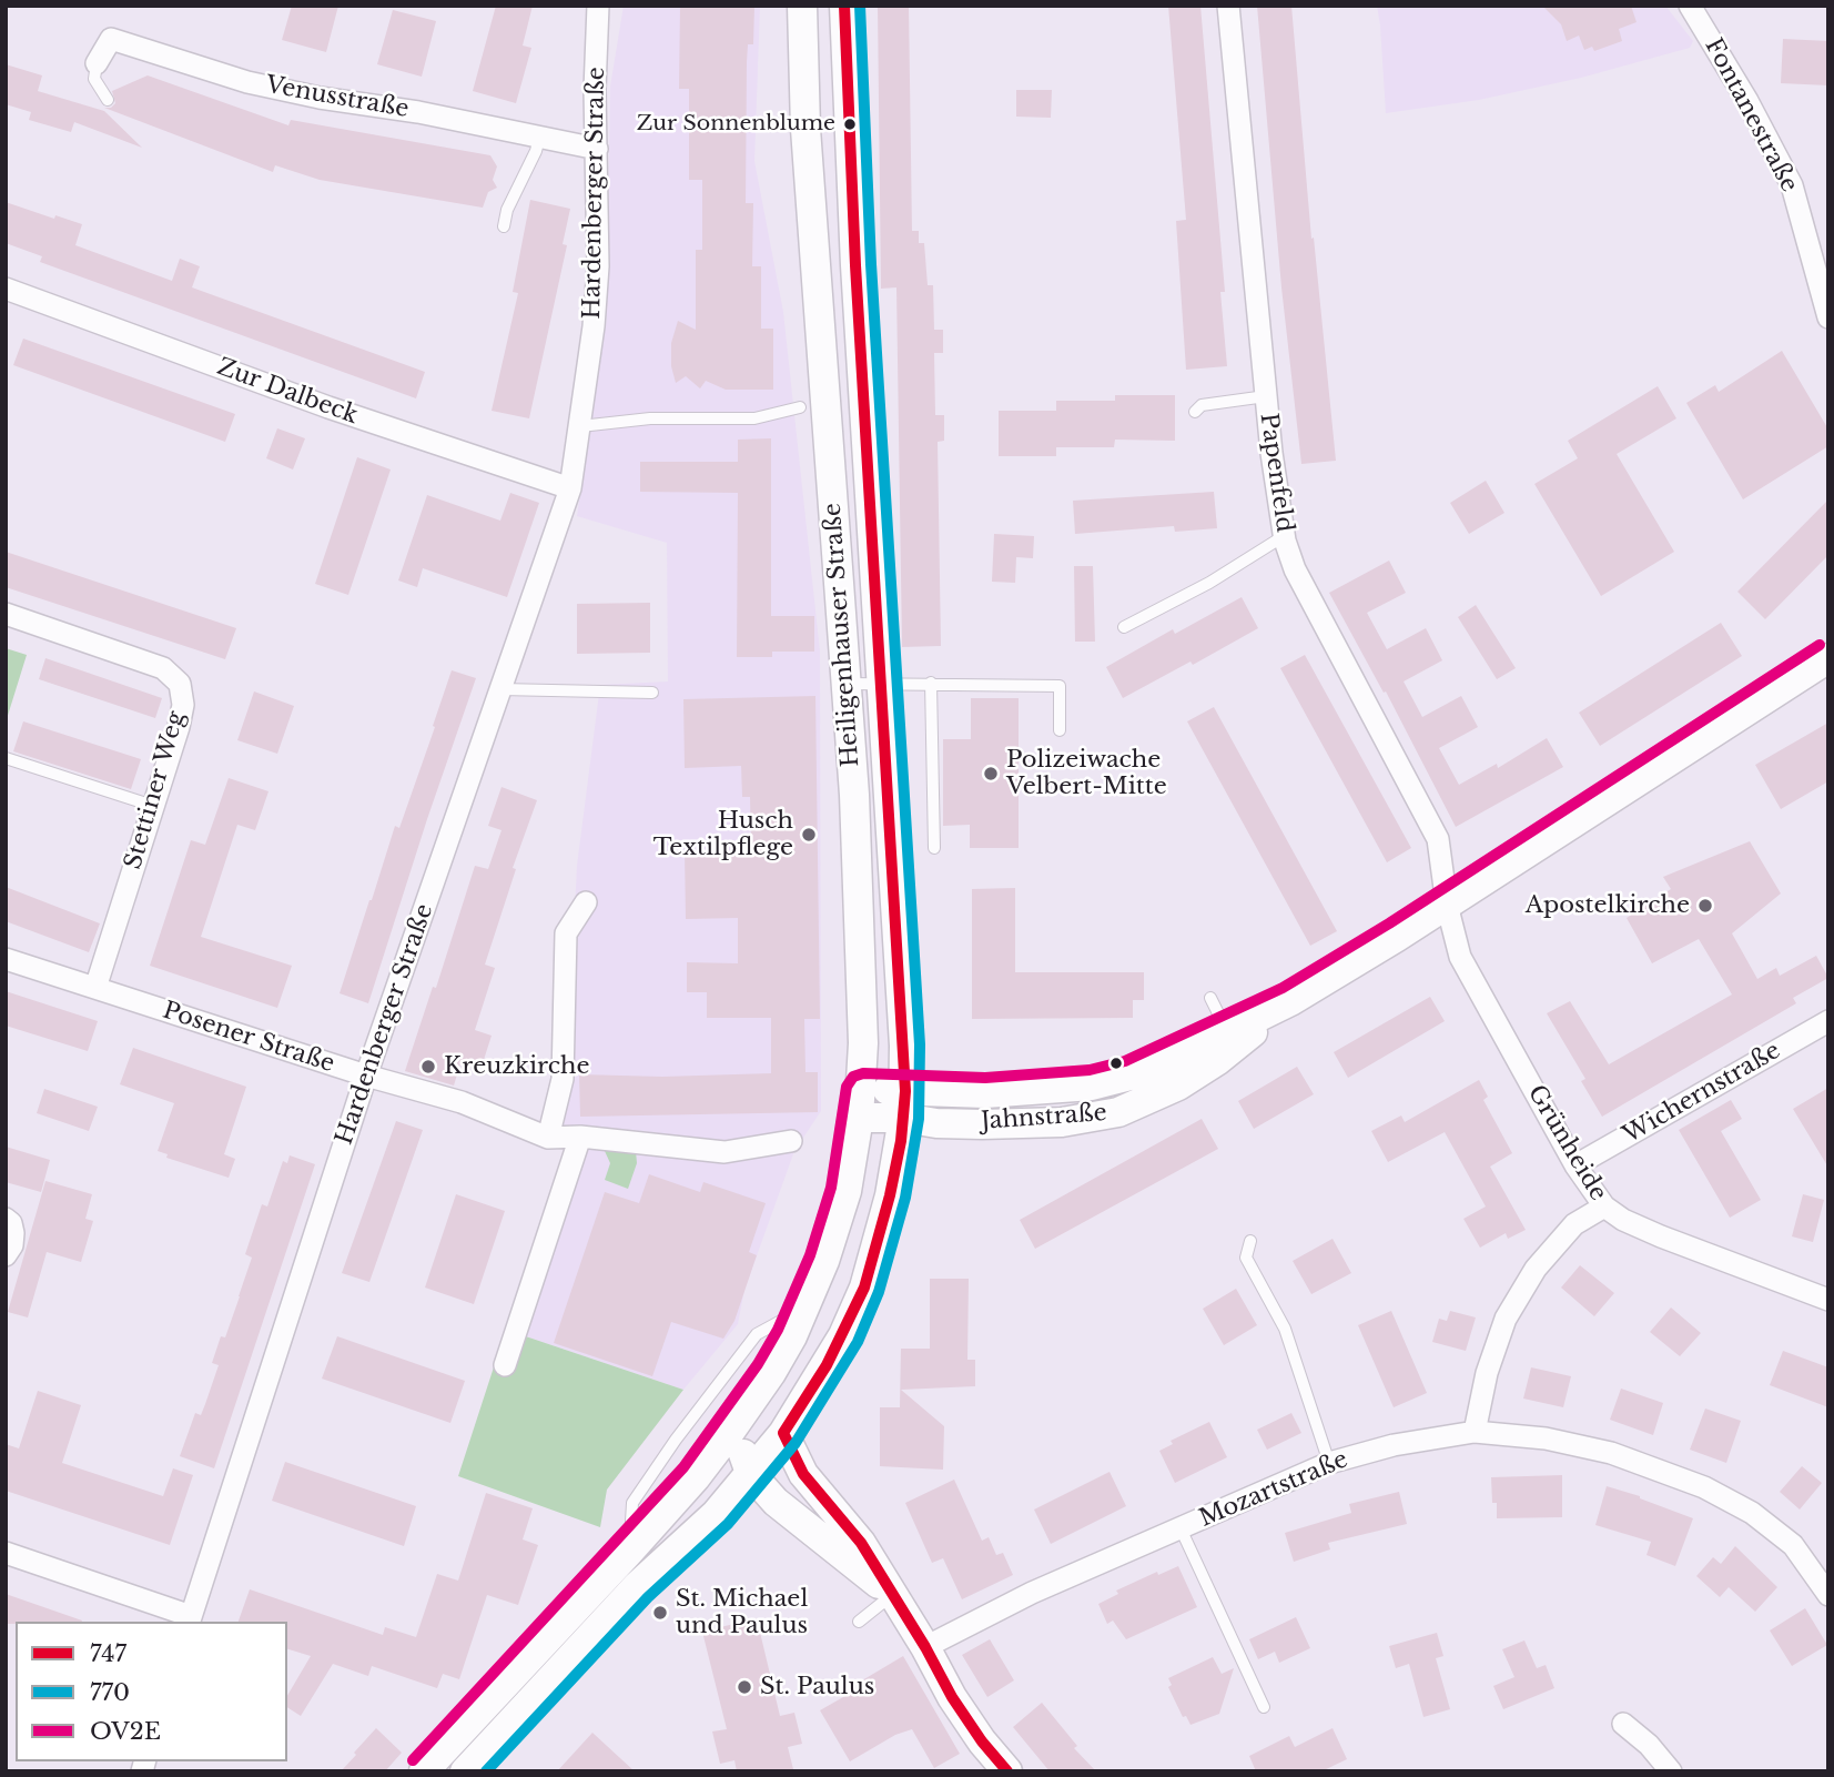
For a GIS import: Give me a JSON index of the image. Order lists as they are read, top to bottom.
{
  "streets": {
    "main road": ["Heiligenhauser Straße", "Jahnstraße"],
    "street": [
      "Venusstraße",
      "Fontanestraße",
      "Hardenberger Straße",
      "Zur Dalbeck",
      "Papenfeld",
      "Stettiner Weg",
      "Posener Straße",
      "Wichernstraße",
      "Grünheide",
      "Mozartstraße"
    ]
  },
  "crossings": [
    ["Venusstraße", "Hardenberger Straße"],
    ["Hardenberger Straße", "Zur Dalbeck"],
    ["Hardenberger Straße", "Posener Straße"],
    ["Papenfeld", "Jahnstraße"],
    ["Papenfeld", "Grünheide"],
    ["Heiligenhauser Straße", "Jahnstraße"],
    ["Stettiner Weg", "Posener Straße"],
    ["Wichernstraße", "Grünheide"],
    ["Jahnstraße", "Grünheide"]
  ],
  "places": [
    "Zur Sonnenblume",
    "Polizeiwache Velbert-Mitte",
    "Husch Textilpflege",
    "Apostelkirche",
    "Kreuzkirche",
    "St. Michael und Paulus",
    "St. Paulus"
  ],
  "lines": ["transit line 747", "transit line 770", "transit line OV2E"],
  "legend": ["747", "770", "OV2E"]
}
